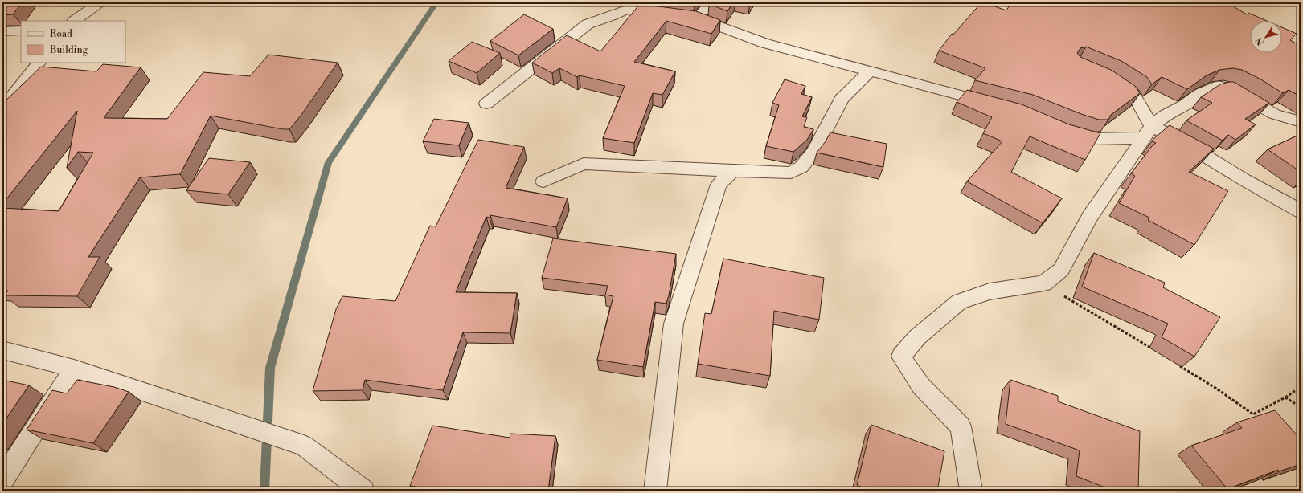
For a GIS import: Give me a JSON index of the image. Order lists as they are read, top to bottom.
{
  "legend": ["Road", "Building"],
  "north": "bottom left"
}
